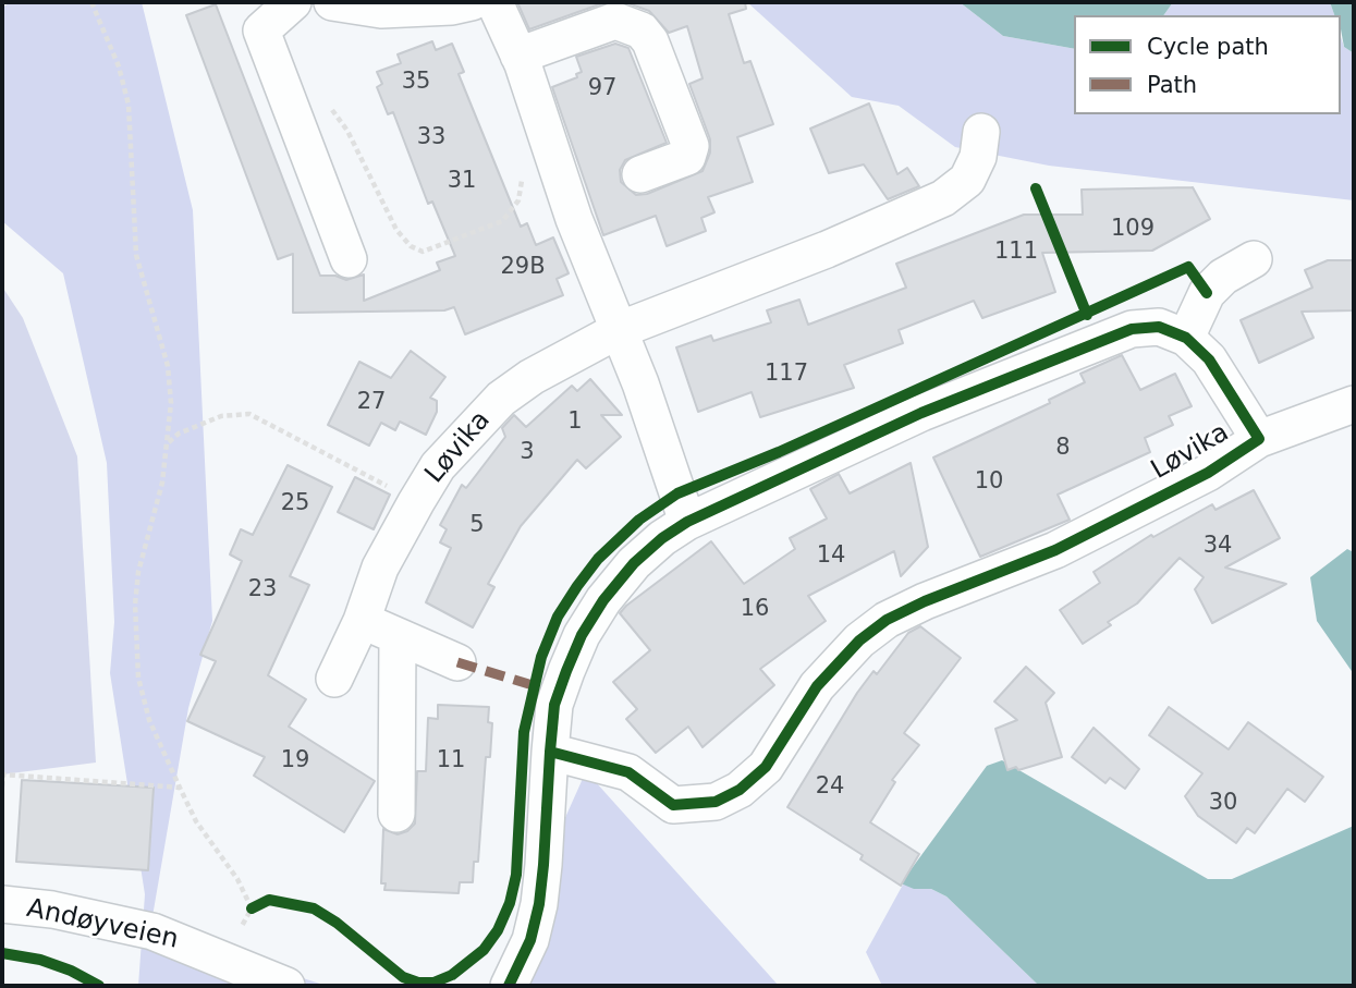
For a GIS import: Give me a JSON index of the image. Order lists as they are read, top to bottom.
{
  "streets": {
    "street": ["Løvika", "Andøyveien"]
  },
  "house_numbers": [
    "35",
    "97",
    "33",
    "31",
    "109",
    "111",
    "29B",
    "117",
    "27",
    "1",
    "8",
    "3",
    "10",
    "25",
    "5",
    "34",
    "14",
    "23",
    "16",
    "19",
    "11",
    "24",
    "30"
  ],
  "legend": ["Cycle path", "Path"]
}
